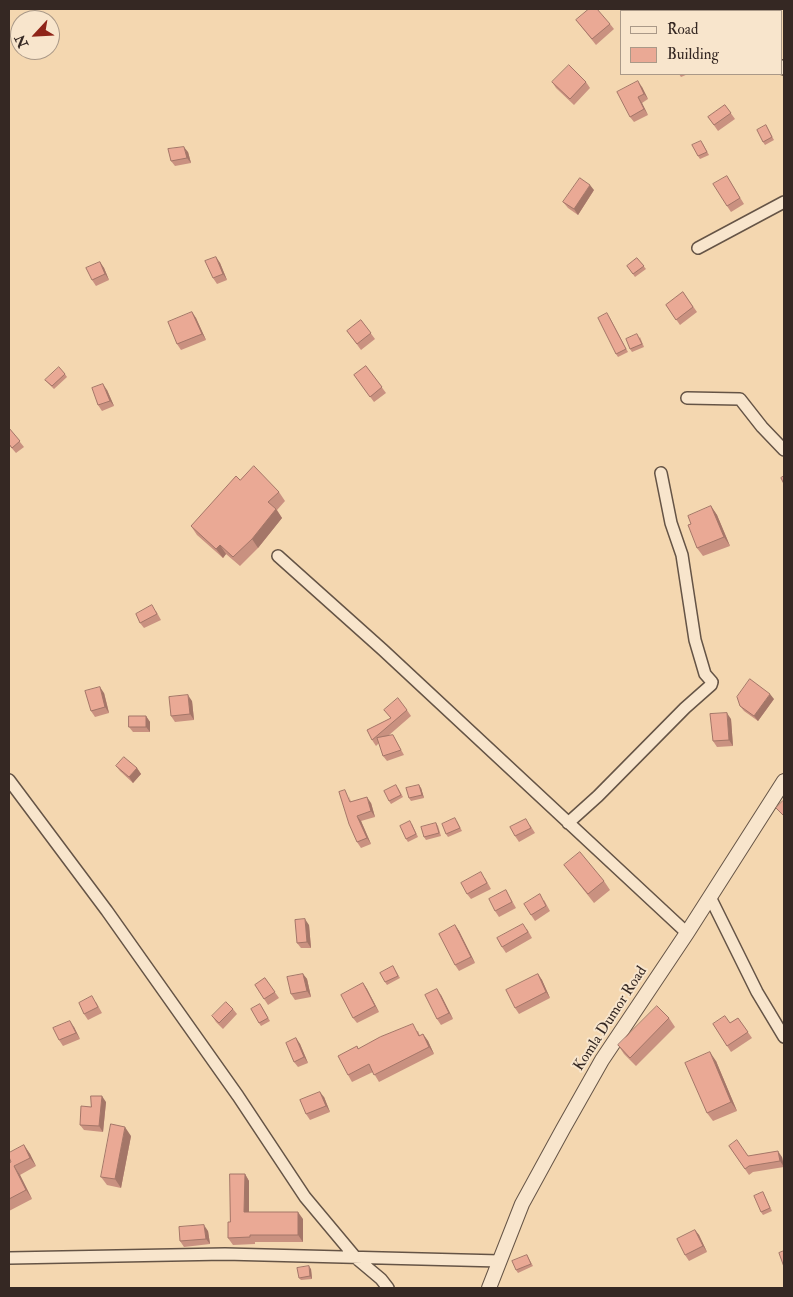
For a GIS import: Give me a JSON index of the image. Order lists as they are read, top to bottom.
{
  "streets": {
    "street": ["Komla Dumor Road"]
  },
  "legend": ["Road", "Building"],
  "north": "bottom left"
}
